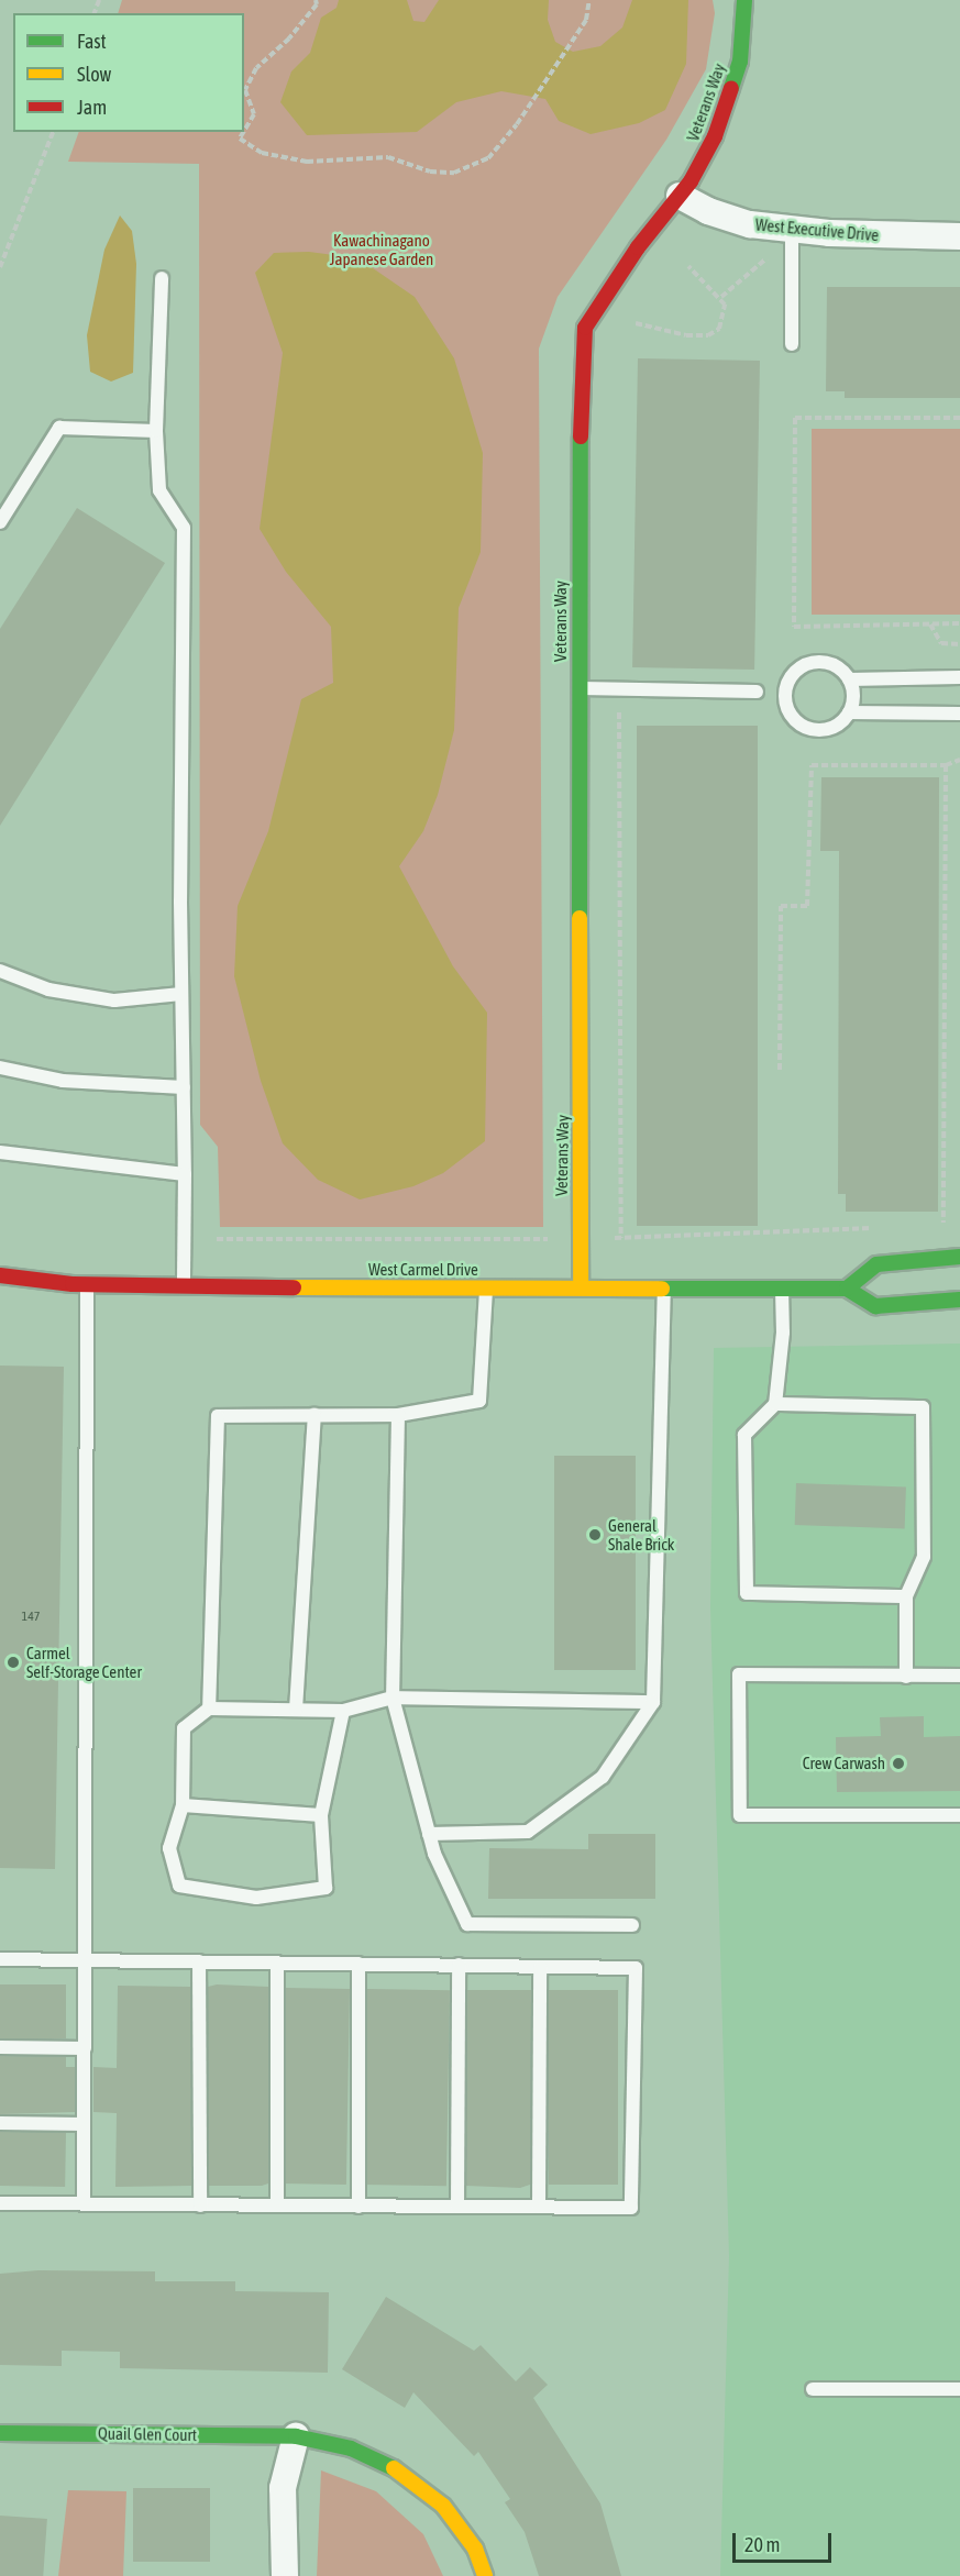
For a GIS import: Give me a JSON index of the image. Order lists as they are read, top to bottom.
{
  "streets": {
    "street": [
      "Veterans Way",
      "West Executive Drive",
      "West Carmel Drive",
      "Quail Glen Court"
    ]
  },
  "crossings": [
    ["Veterans Way", "West Executive Drive"],
    ["Veterans Way", "West Carmel Drive"]
  ],
  "parks": ["Kawachinagano Japanese Garden"],
  "places": ["General Shale Brick", "Carmel Self-Storage Center", "Crew Carwash"],
  "house_numbers": ["147"],
  "legend": ["Fast", "Slow", "Jam"],
  "scale_bar": "20 m"
}
